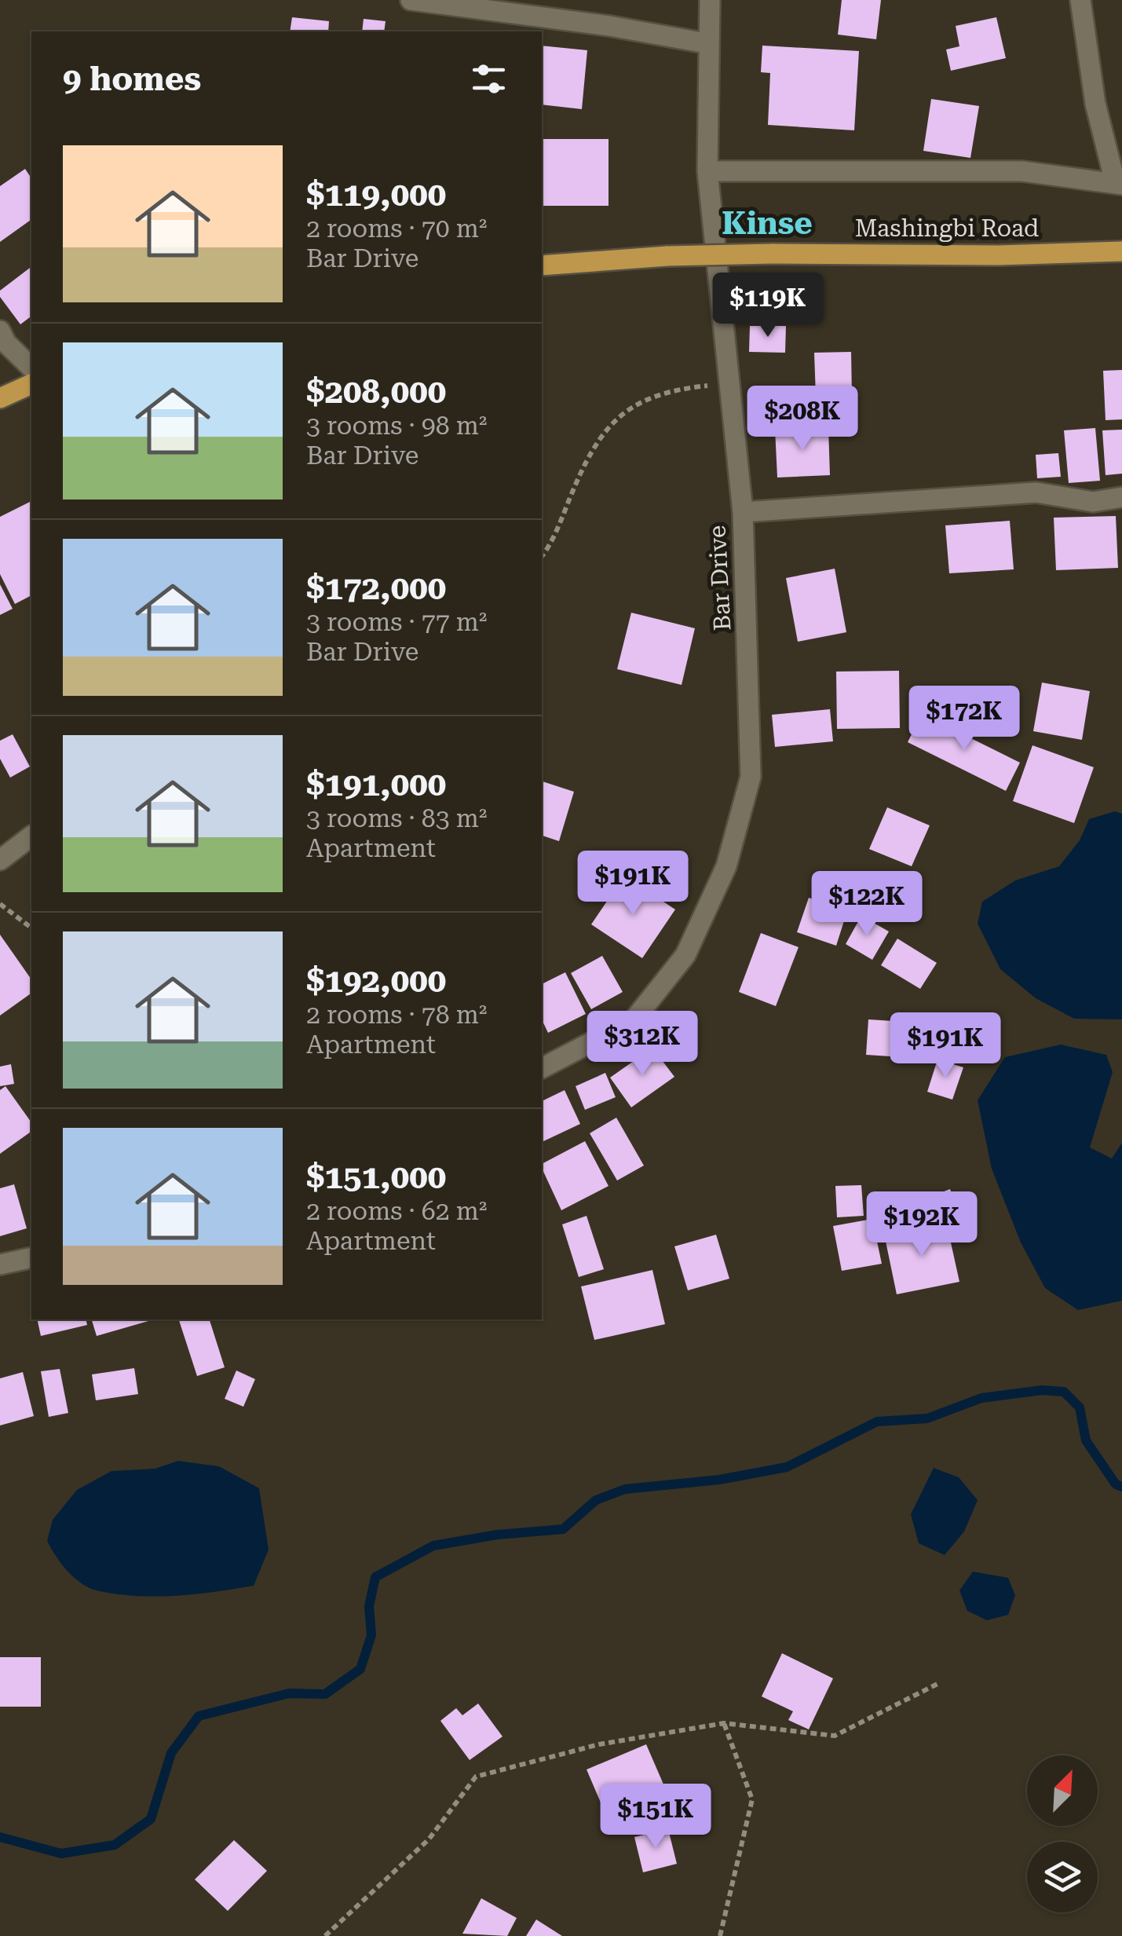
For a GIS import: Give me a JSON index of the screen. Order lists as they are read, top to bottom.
{
  "streets": {
    "main road": ["Mashingbi Road"],
    "street": ["Bar Drive"]
  },
  "districts": ["Kinse"],
  "north": "top right",
  "page": {
    "heading": "9 homes",
    "list": [
      {
        "name": "$119,000",
        "note": "2 rooms · 70 m² · Bar Drive"
      },
      {
        "name": "$208,000",
        "note": "3 rooms · 98 m² · Bar Drive"
      },
      {
        "name": "$172,000",
        "note": "3 rooms · 77 m² · Bar Drive"
      },
      {
        "name": "$191,000",
        "note": "3 rooms · 83 m² · Apartment"
      },
      {
        "name": "$192,000",
        "note": "2 rooms · 78 m² · Apartment"
      },
      {
        "name": "$151,000",
        "note": "2 rooms · 62 m² · Apartment"
      }
    ],
    "price": [
      "$119K",
      "$208K",
      "$172K",
      "$191K",
      "$122K",
      "$312K",
      "$191K",
      "$192K",
      "$151K"
    ]
  }
}
